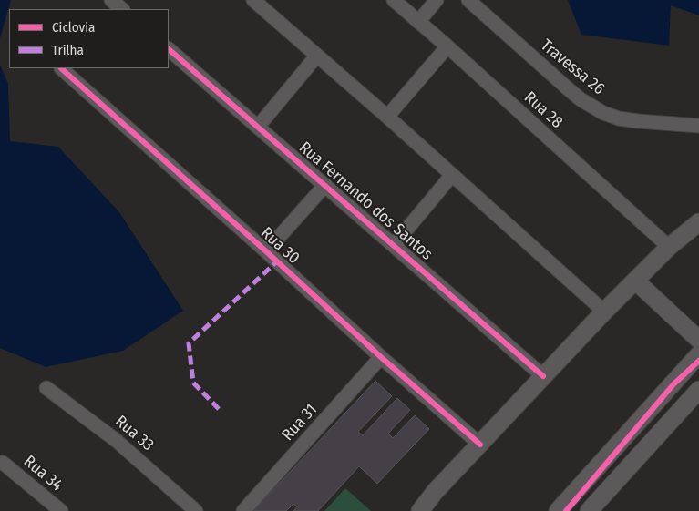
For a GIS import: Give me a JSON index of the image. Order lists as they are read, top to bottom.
{
  "streets": {
    "street": [
      "Travessa 26",
      "Rua 28",
      "Rua Fernando dos Santos",
      "Rua 30",
      "Rua 31",
      "Rua 33",
      "Rua 34"
    ]
  },
  "crossings": [
    ["Rua 30", "Rua 31"]
  ],
  "legend": ["Ciclovia", "Trilha"]
}
